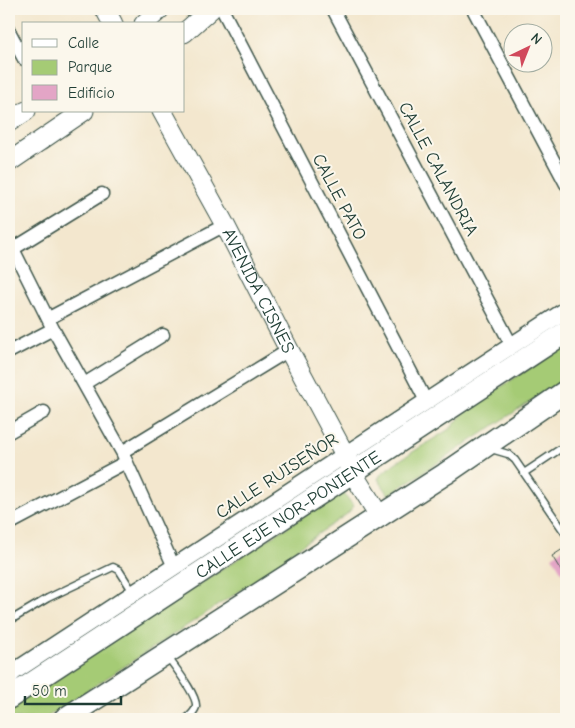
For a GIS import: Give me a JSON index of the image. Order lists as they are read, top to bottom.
{
  "streets": {
    "main road": ["AVENIDA CISNES", "CALLE EJE NOR-PONIENTE"],
    "street": ["CALLE CALANDRIA", "CALLE PATO", "CALLE RUISEÑOR"]
  },
  "crossings": [
    ["CALLE CALANDRIA", "CALLE RUISEÑOR"],
    ["CALLE PATO", "CALLE RUISEÑOR"],
    ["AVENIDA CISNES", "CALLE RUISEÑOR"],
    ["AVENIDA CISNES", "CALLE EJE NOR-PONIENTE"],
    ["CALLE RUISEÑOR", "CALLE EJE NOR-PONIENTE"]
  ],
  "legend": ["Calle", "Parque", "Edificio"],
  "scale_bar": "50 m",
  "north": "top right"
}
